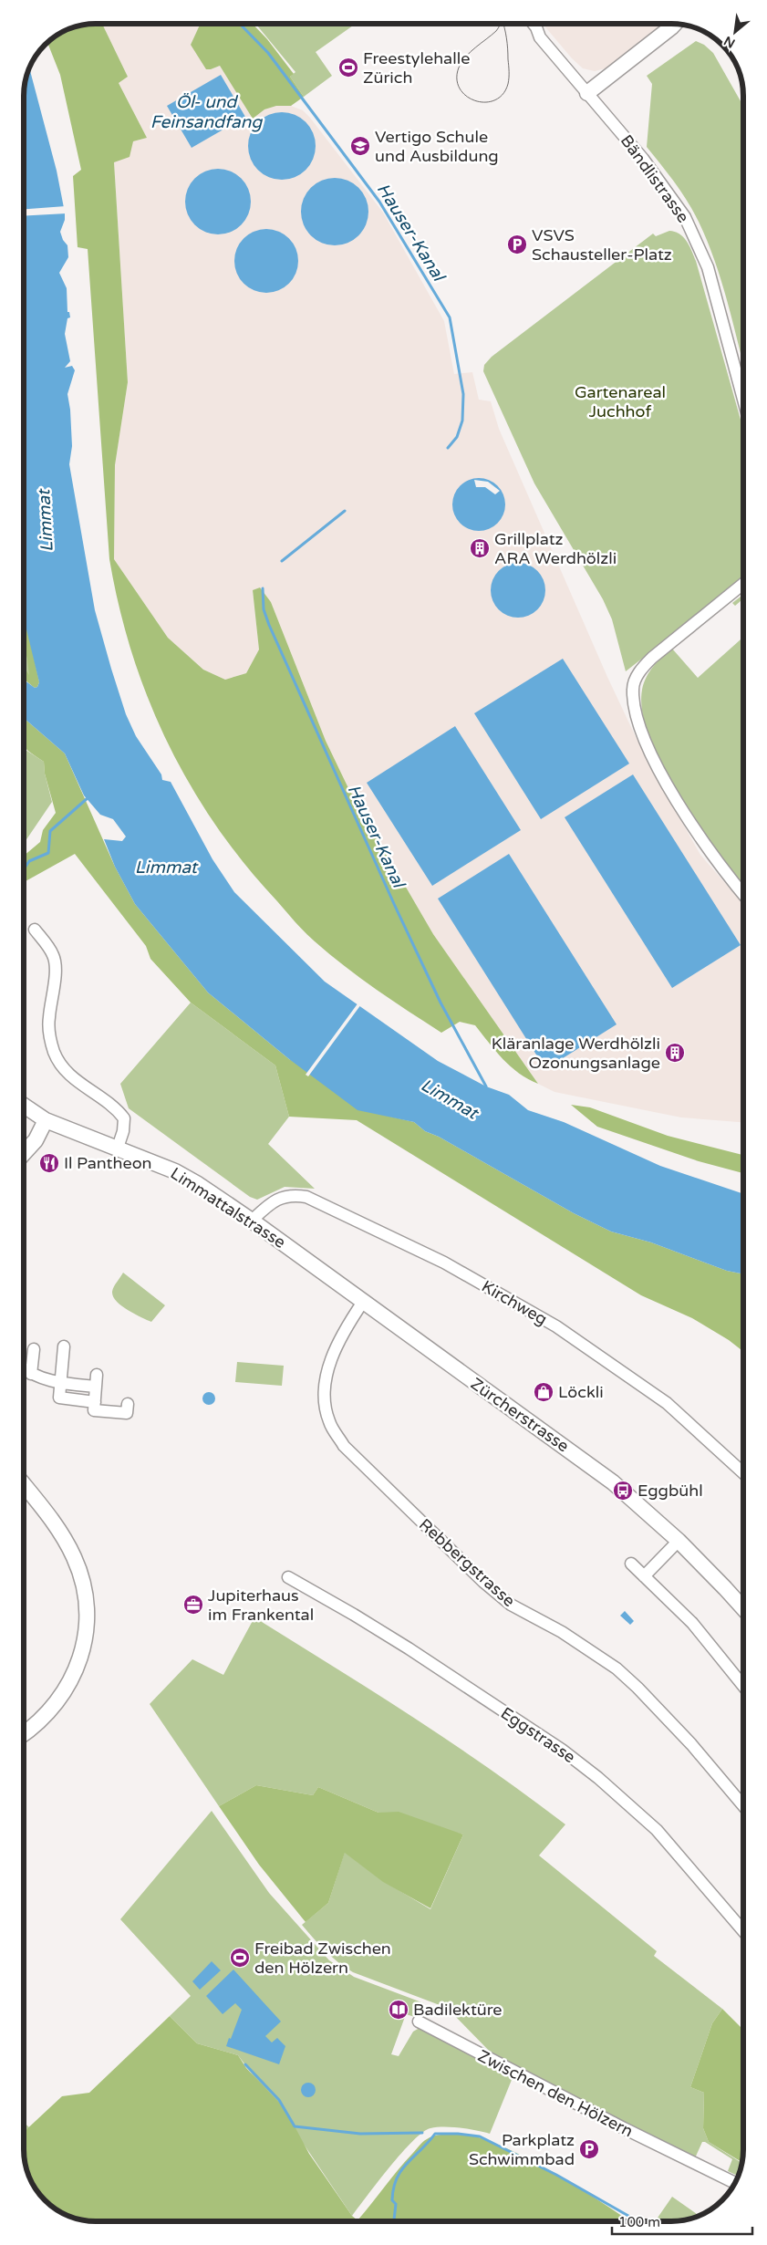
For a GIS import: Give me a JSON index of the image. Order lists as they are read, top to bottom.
{
  "streets": {
    "main road": ["Limmattalstrasse", "Zürcherstrasse"],
    "street": [
      "Bändlistrasse",
      "Kirchweg",
      "Rebbergstrasse",
      "Eggstrasse",
      "Zwischen den Hölzern"
    ]
  },
  "crossings": [
    ["Limmattalstrasse", "Kirchweg"],
    ["Limmattalstrasse", "Zürcherstrasse"],
    ["Limmattalstrasse", "Rebbergstrasse"],
    ["Zürcherstrasse", "Rebbergstrasse"]
  ],
  "water": ["Öl- und Feinsandfang", "Hauser-Kanal", "Limmat"],
  "parks": ["Gartenareal Juchhof"],
  "places": {
    "sports": ["Freestylehalle Zürich", "Freibad Zwischen den Hölzern"],
    "school or university": ["Vertigo Schule und Ausbildung"],
    "parking": ["VSVS Schausteller-Platz", "Parkplatz Schwimmbad"],
    "building": ["Grillplatz ARA Werdhölzli", "Kläranlage Werdhölzli Ozonungsanlage"],
    "restaurant": ["Il Pantheon"],
    "shop": ["Löckli"],
    "bus stop": ["Eggbühl"],
    "office": ["Jupiterhaus im Frankental"],
    "library": ["Badilektüre"]
  },
  "scale_bar": "100 m",
  "north": "bottom left"
}
